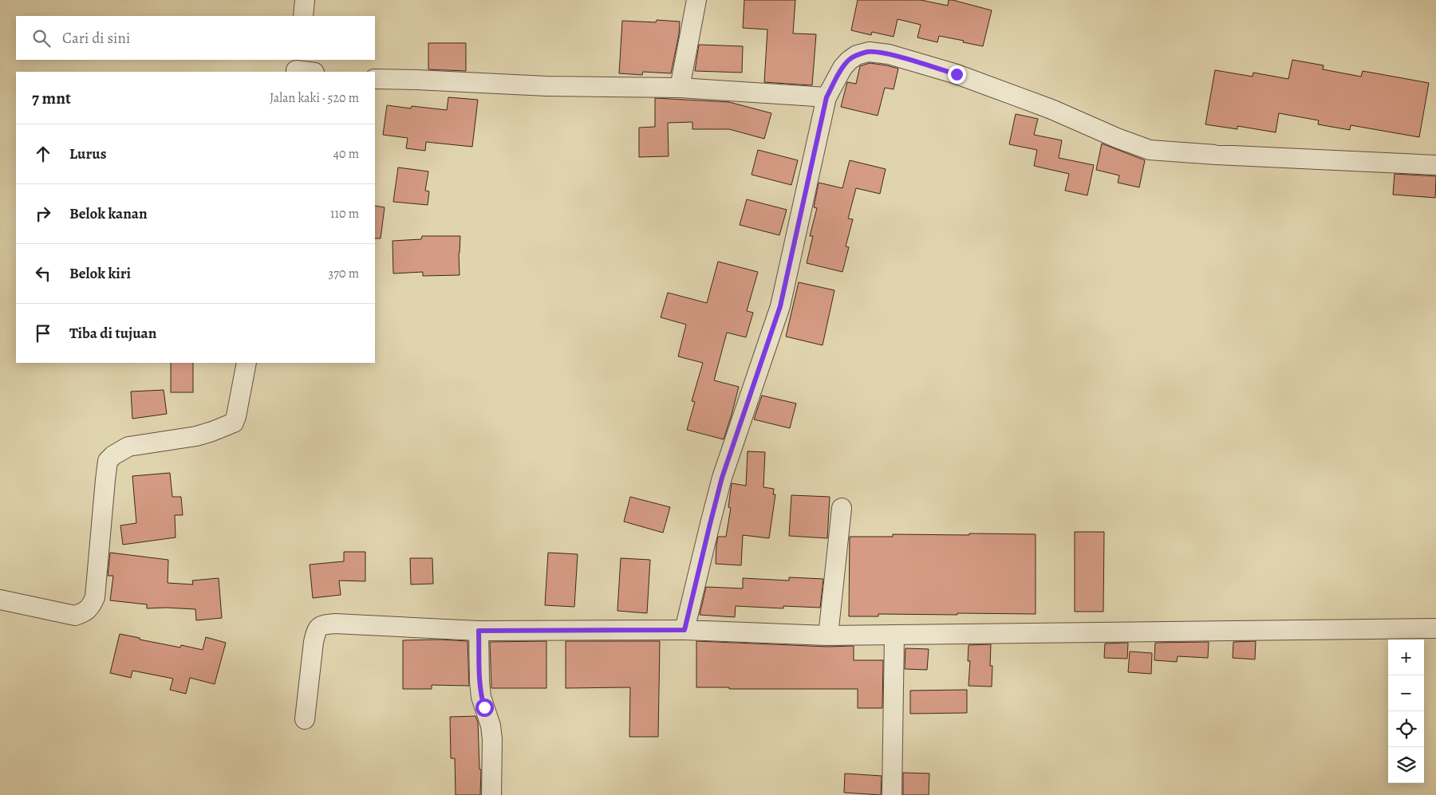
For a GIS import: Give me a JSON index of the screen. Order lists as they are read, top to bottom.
{
  "page": {
    "search": "Cari di sini",
    "heading": ["7 mnt", "Jalan kaki · 520 m"],
    "list": [
      ["Lurus", "40 m"],
      ["Belok kanan", "110 m"],
      ["Belok kiri", "370 m"],
      "Tiba di tujuan"
    ],
    "map_buttons": ["+", "−"]
  }
}
